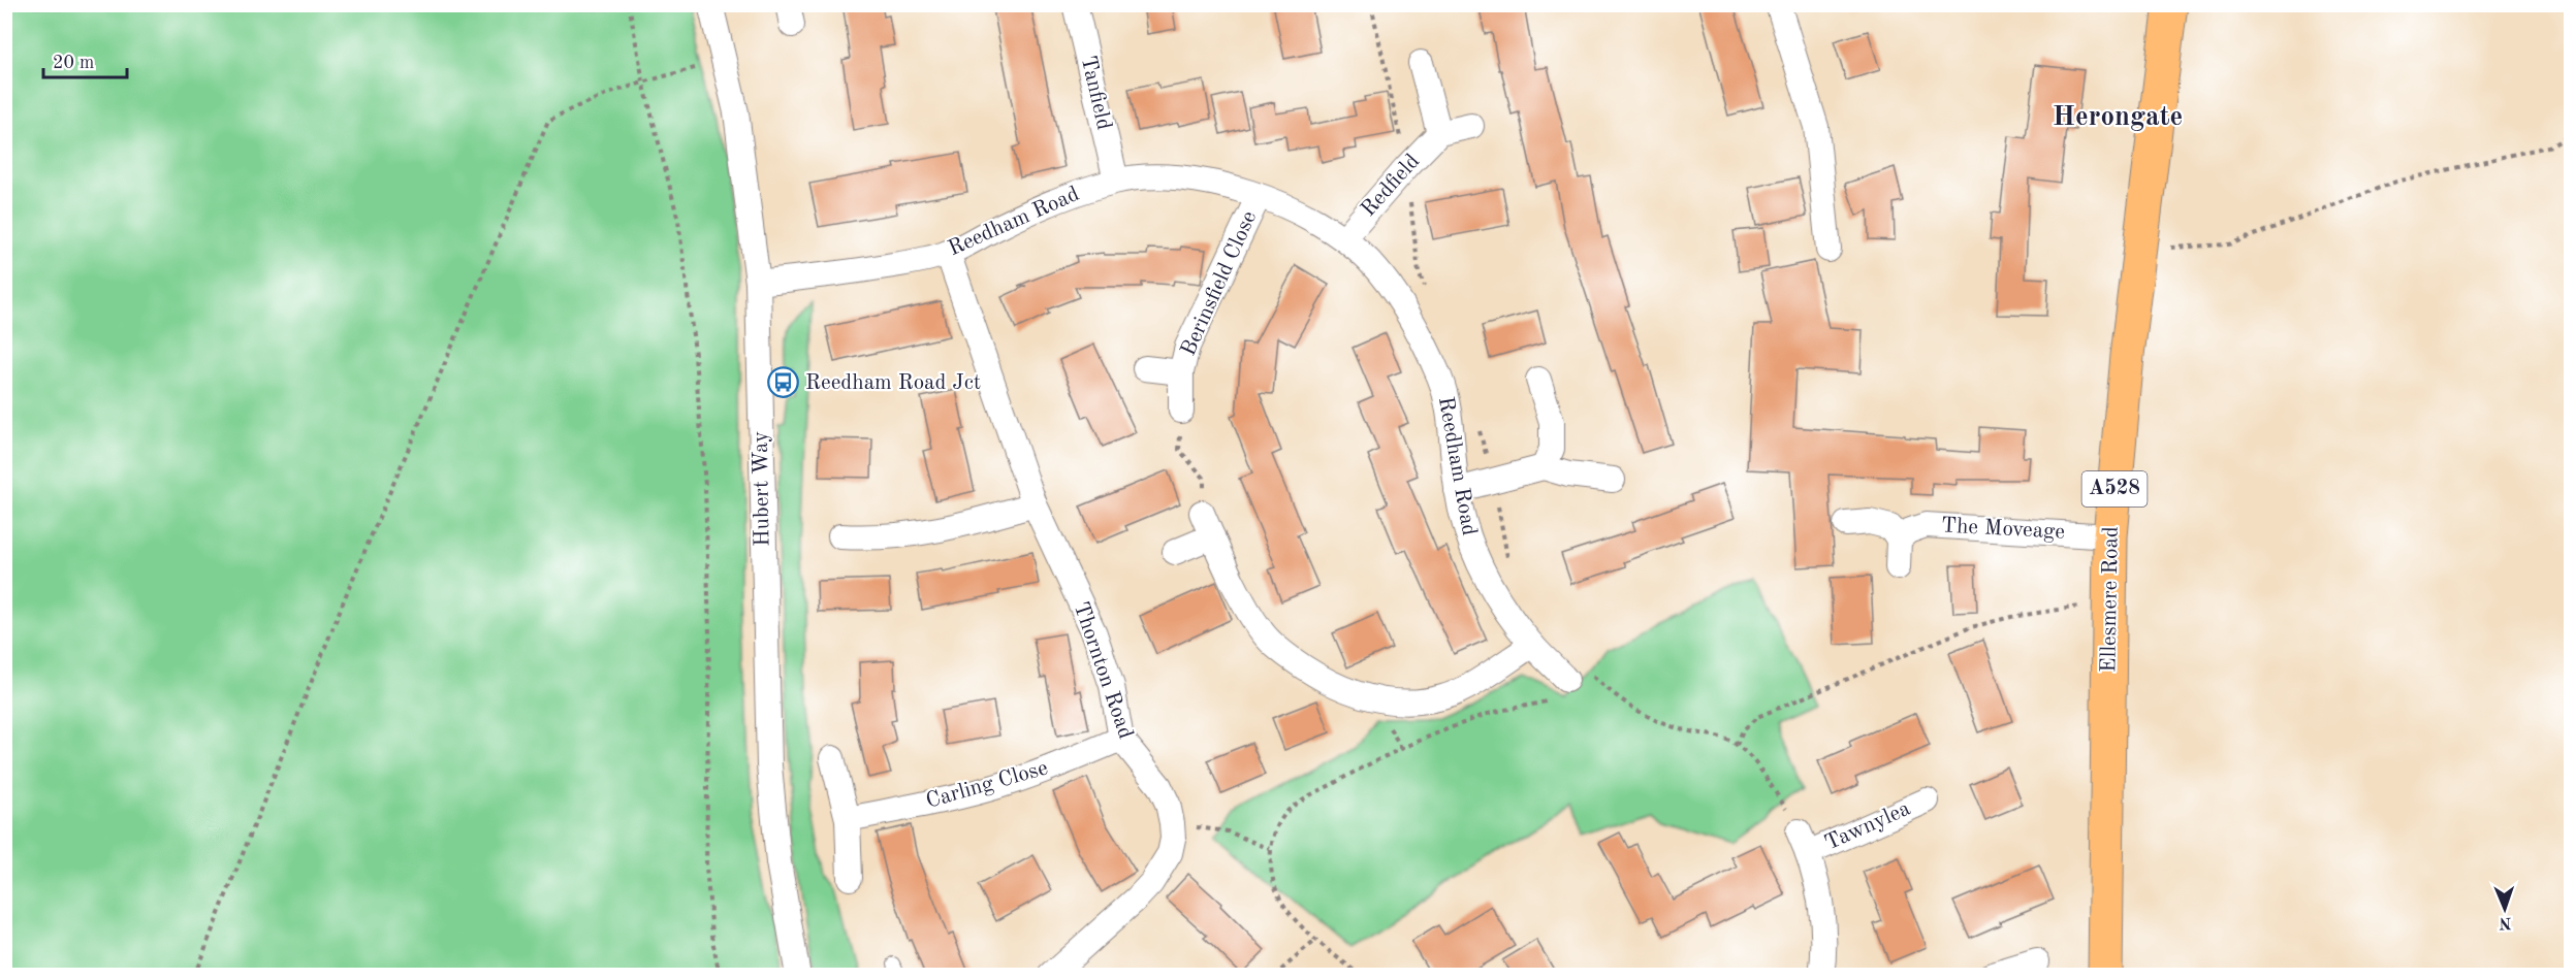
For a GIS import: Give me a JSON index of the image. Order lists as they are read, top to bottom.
{
  "streets": {
    "main road": ["A528", "Ellesmere Road"],
    "street": [
      "Tanfield",
      "Redfield",
      "Reedham Road",
      "Berinsfield Close",
      "Hubert Way",
      "The Moveage",
      "Thornton Road",
      "Carling Close",
      "Tawnylea"
    ]
  },
  "crossings": [
    ["Tanfield", "Reedham Road"],
    ["Redfield", "Reedham Road"],
    ["Reedham Road", "Berinsfield Close"],
    ["Reedham Road", "Hubert Way"],
    ["Reedham Road", "Thornton Road"],
    ["The Moveage", "Ellesmere Road"],
    ["Thornton Road", "Carling Close"]
  ],
  "districts": ["Herongate"],
  "places": {
    "bus stop": ["Reedham Road Jct"]
  },
  "scale_bar": "20 m",
  "north": "bottom"
}
